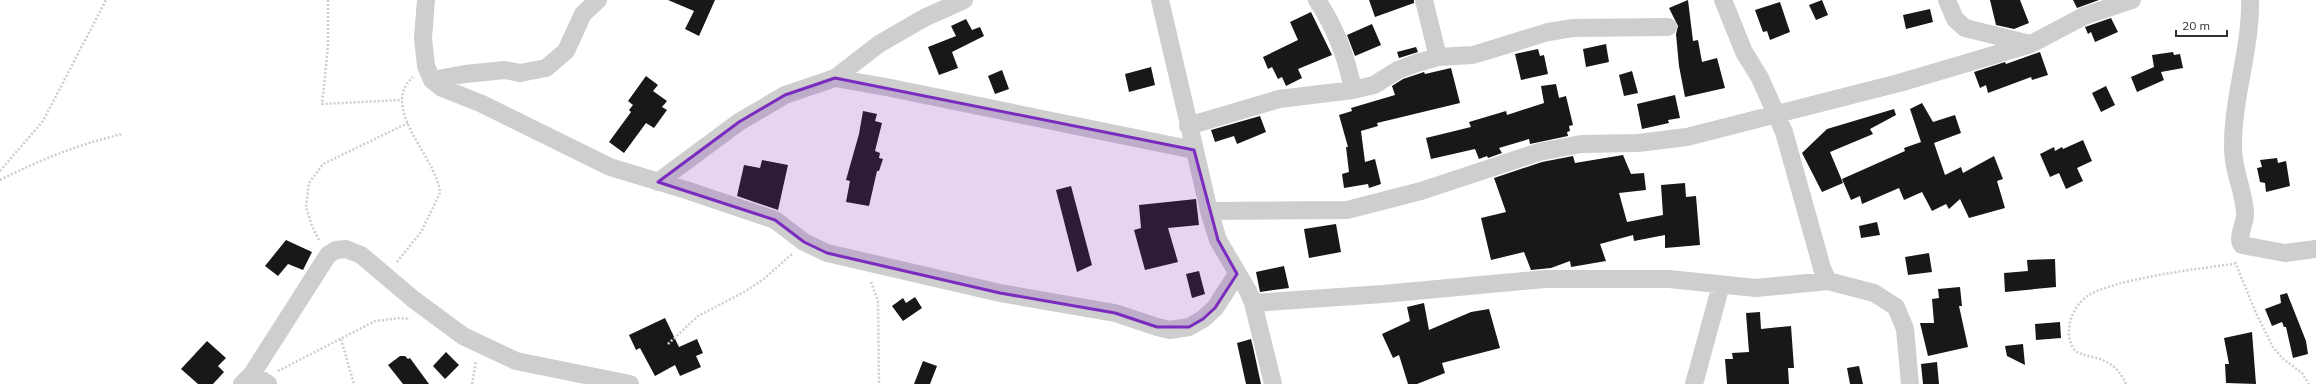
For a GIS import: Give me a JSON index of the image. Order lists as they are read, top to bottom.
{
  "scale_bar": "20 m"
}
